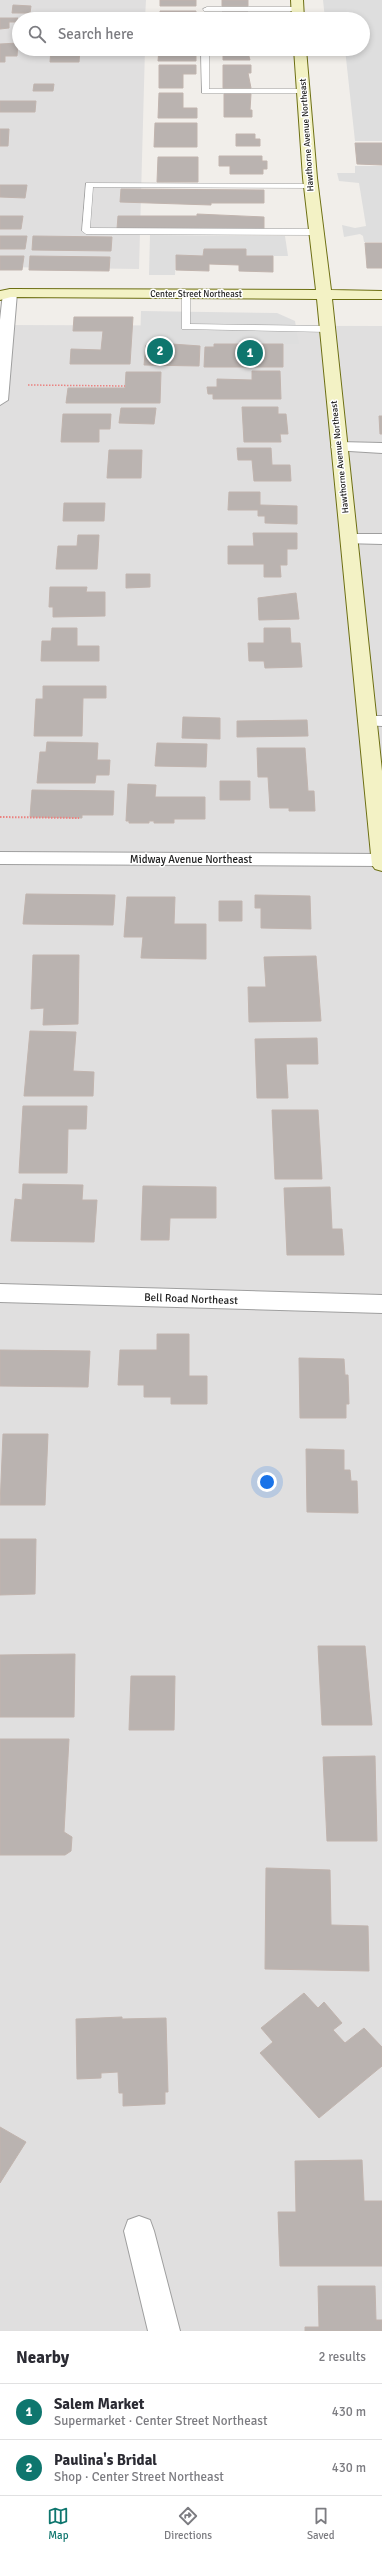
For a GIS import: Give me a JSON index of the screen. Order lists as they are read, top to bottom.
{
  "streets": {
    "main road": ["Hawthorne Avenue Northeast", "Center Street Northeast"],
    "street": ["Midway Avenue Northeast", "Bell Road Northeast"]
  },
  "crossings": [
    ["Hawthorne Avenue Northeast", "Center Street Northeast"],
    ["Hawthorne Avenue Northeast", "Midway Avenue Northeast"]
  ],
  "page": {
    "search": "Search here",
    "pins": ["2", "1"],
    "heading": ["Nearby", "2 results"],
    "list": [
      {
        "mark": "1",
        "name": "Salem Market",
        "note": "Supermarket · Center Street Northeast",
        "value": "430 m"
      },
      {
        "mark": "2",
        "name": "Paulina's Bridal",
        "note": "Shop · Center Street Northeast",
        "value": "430 m"
      }
    ],
    "nav": ["Map", "Directions", "Saved"]
  }
}
